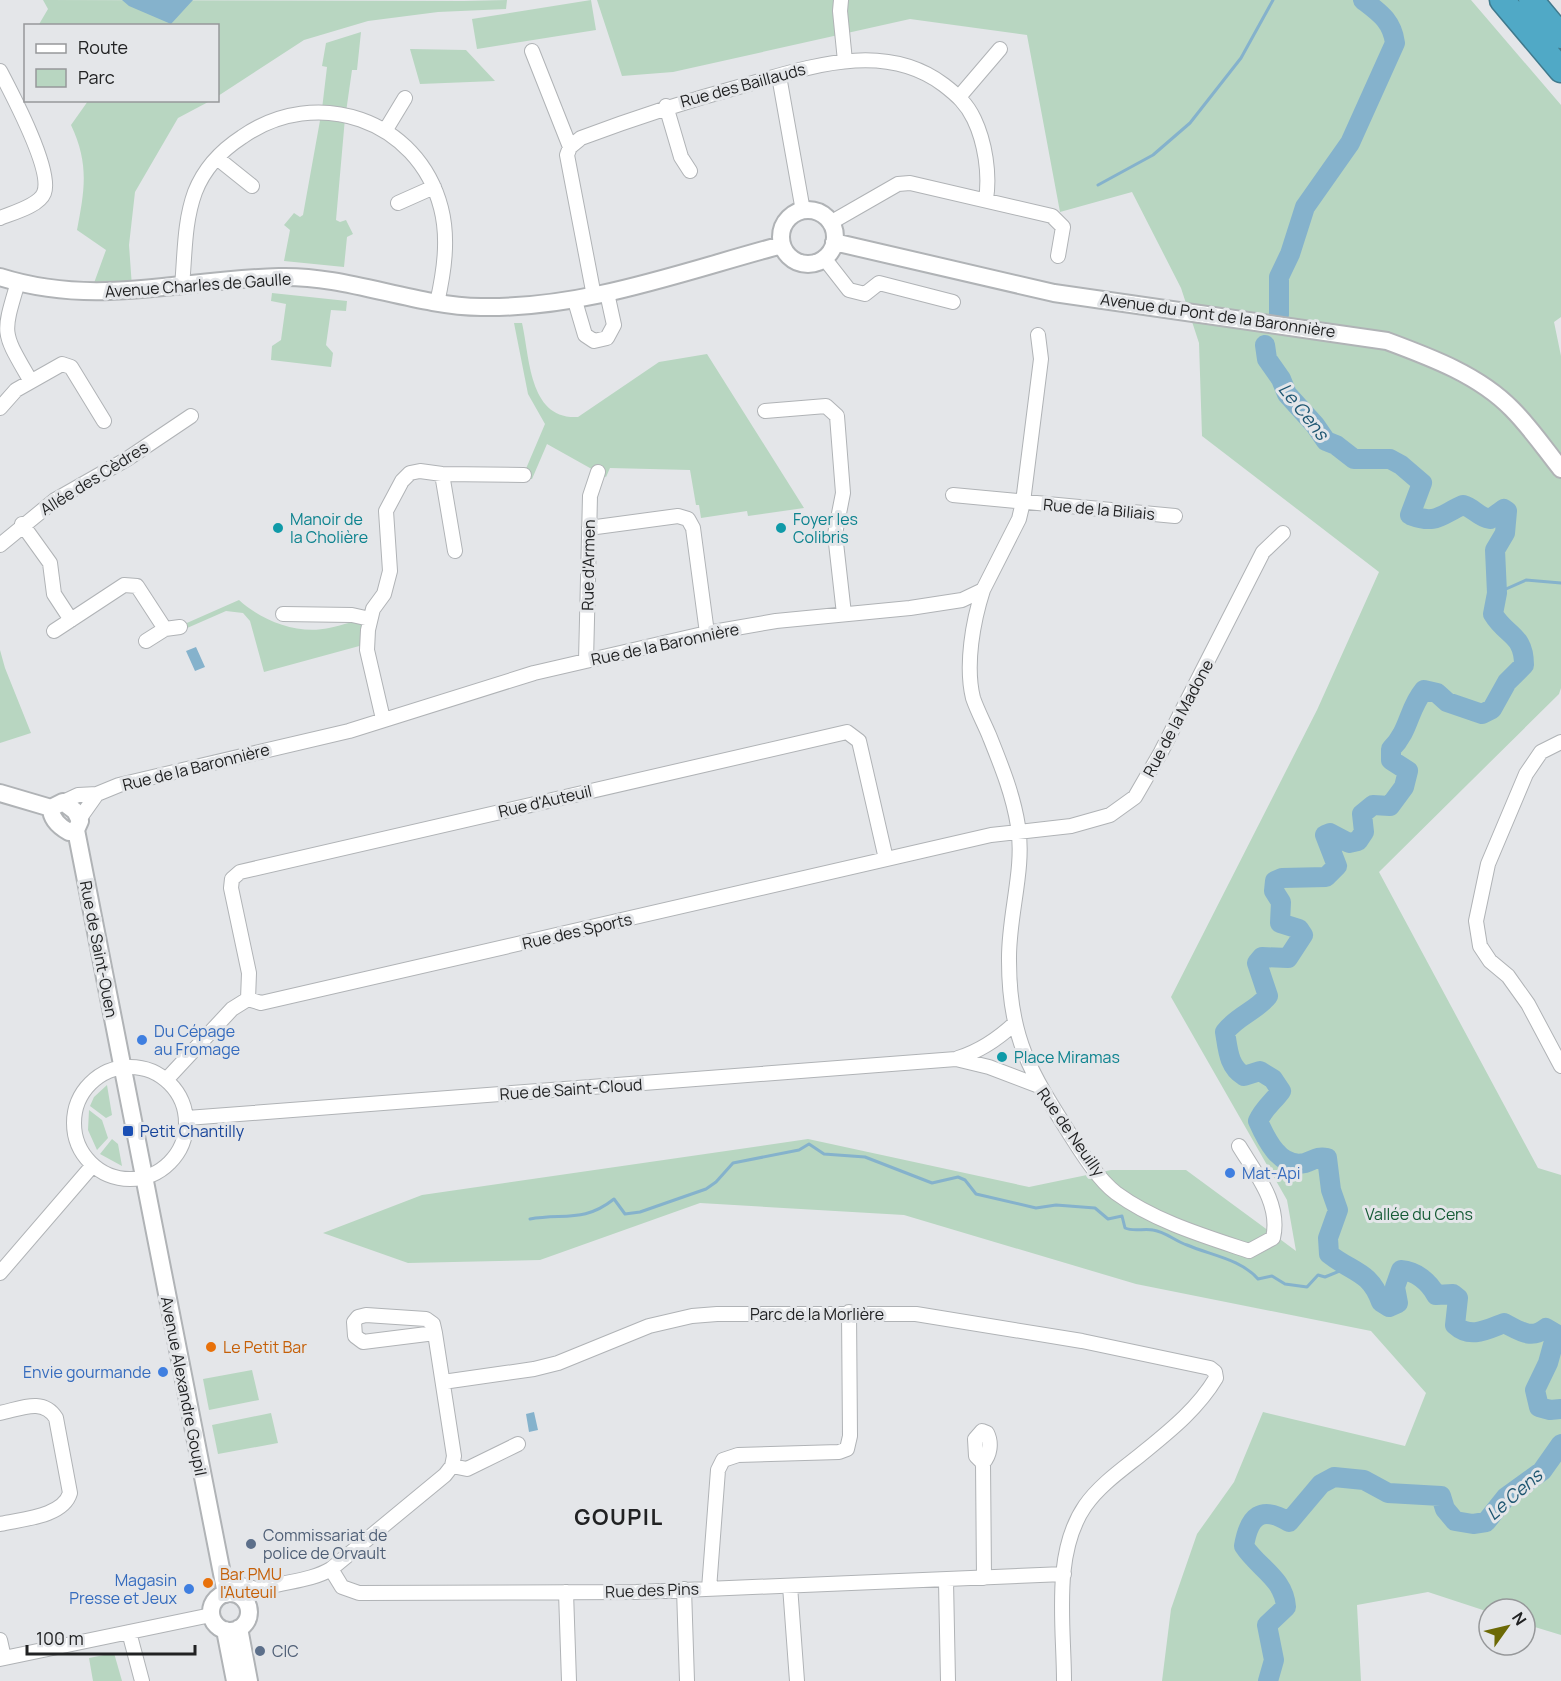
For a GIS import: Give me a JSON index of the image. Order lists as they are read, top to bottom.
{
  "streets": {
    "street": [
      "Rue des Baillauds",
      "Avenue Charles de Gaulle",
      "Avenue du Pont de la Baronnière",
      "Allée des Cèdres",
      "Rue de la Biliais",
      "Rue d'Armen",
      "Rue de la Baronnière",
      "Rue de la Madone",
      "Rue d'Auteuil",
      "Rue des Sports",
      "Rue de Saint-Ouen",
      "Rue de Saint-Cloud",
      "Rue de Neuilly",
      "Parc de la Morlière",
      "Avenue Alexandre Goupil",
      "Rue des Pins"
    ]
  },
  "crossings": [
    ["Avenue Charles de Gaulle", "Avenue du Pont de la Baronnière"],
    ["Rue d'Armen", "Rue de la Baronnière"],
    ["Rue de la Baronnière", "Rue de Neuilly"],
    ["Rue de la Madone", "Rue des Sports"],
    ["Rue de la Madone", "Rue de Neuilly"],
    ["Rue d'Auteuil", "Rue des Sports"],
    ["Rue des Sports", "Rue de Neuilly"],
    ["Rue de Saint-Ouen", "Avenue Alexandre Goupil"],
    ["Rue de Saint-Cloud", "Rue de Neuilly"],
    ["Parc de la Morlière", "Rue des Pins"]
  ],
  "districts": ["GOUPIL"],
  "water": ["Le Cens"],
  "parks": ["Vallée du Cens"],
  "places": {
    "other": [
      "Manoir de la Cholière",
      "Foyer les Colibris",
      "Du Cépage au Fromage",
      "Place Miramas",
      "Mat-Api",
      "Le Petit Bar",
      "Envie gourmande",
      "Commissariat de police de Orvault",
      "Bar PMU l'Auteuil",
      "Magasin Presse et Jeux",
      "CIC"
    ],
    "transit": ["Petit Chantilly"]
  },
  "legend": ["Route", "Parc"],
  "scale_bar": "100 m",
  "north": "top right"
}
